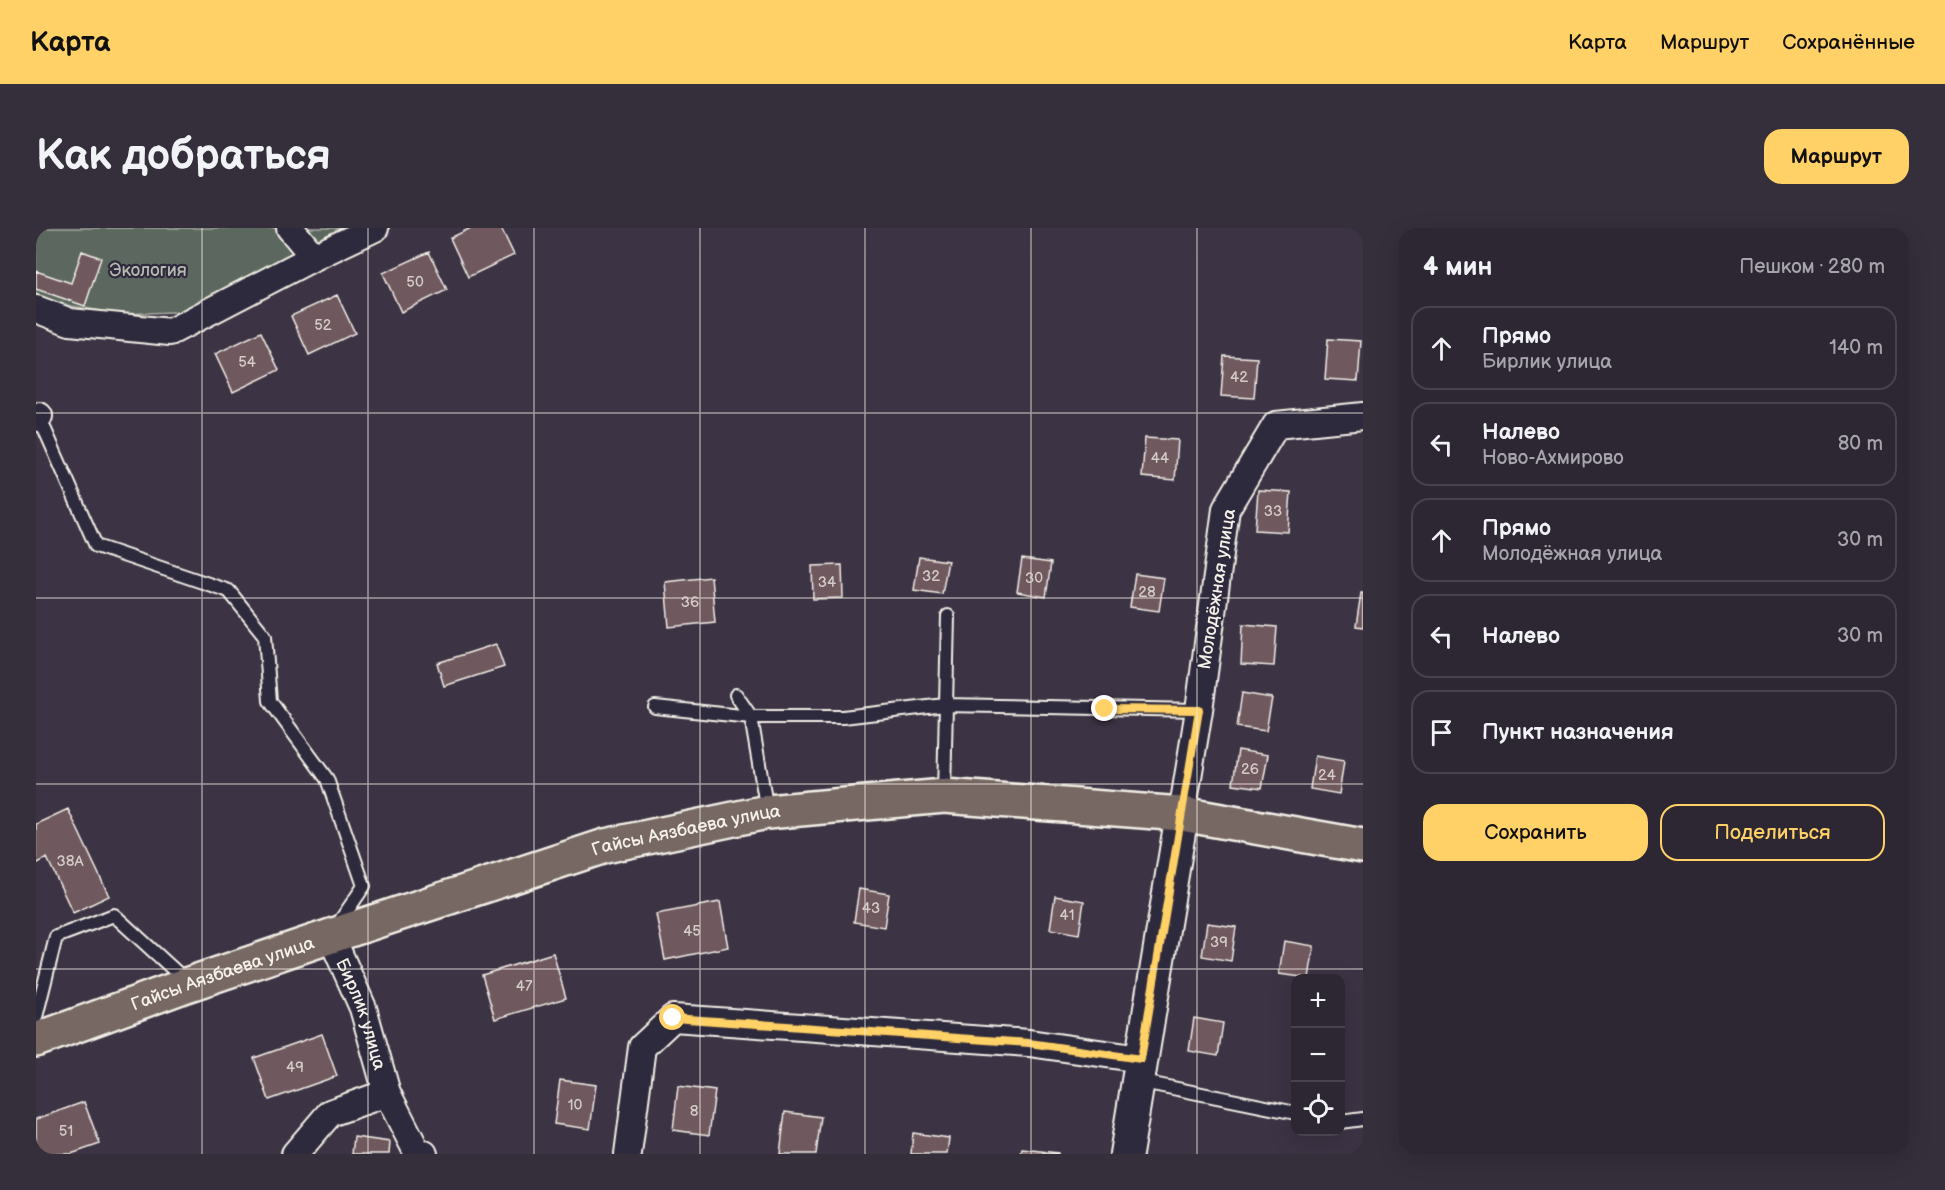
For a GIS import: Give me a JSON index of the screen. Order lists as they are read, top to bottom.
{
  "streets": {
    "highway": ["Гайсы Аязбаева улица"],
    "street": ["Молодёжная улица", "Бирлик улица"]
  },
  "crossings": [
    ["Молодёжная улица", "Гайсы Аязбаева улица"],
    ["Гайсы Аязбаева улица", "Бирлик улица"]
  ],
  "parks": ["Экология"],
  "house_numbers": [
    "50",
    "52",
    "54",
    "42",
    "44",
    "33",
    "32",
    "30",
    "34",
    "28",
    "36",
    "26",
    "24",
    "38А",
    "43",
    "41",
    "45",
    "39",
    "47",
    "49",
    "10",
    "8",
    "51"
  ],
  "page": {
    "header": "Карта",
    "nav": ["Карта", "Маршрут", "Сохранённые"],
    "buttons": [
      "Маршрут",
      ["Сохранить", "Поделиться"]
    ],
    "title": "Как добраться",
    "heading": ["4 мин", "Пешком · 280 m"],
    "list": [
      ["Прямо", "Бирлик улица", "140 m"],
      ["Налево", "Ново-Ахмирово", "80 m"],
      ["Прямо", "Молодёжная улица", "30 m"],
      ["Налево", "30 m"],
      "Пункт назначения"
    ],
    "map_buttons": ["+", "−"]
  }
}
